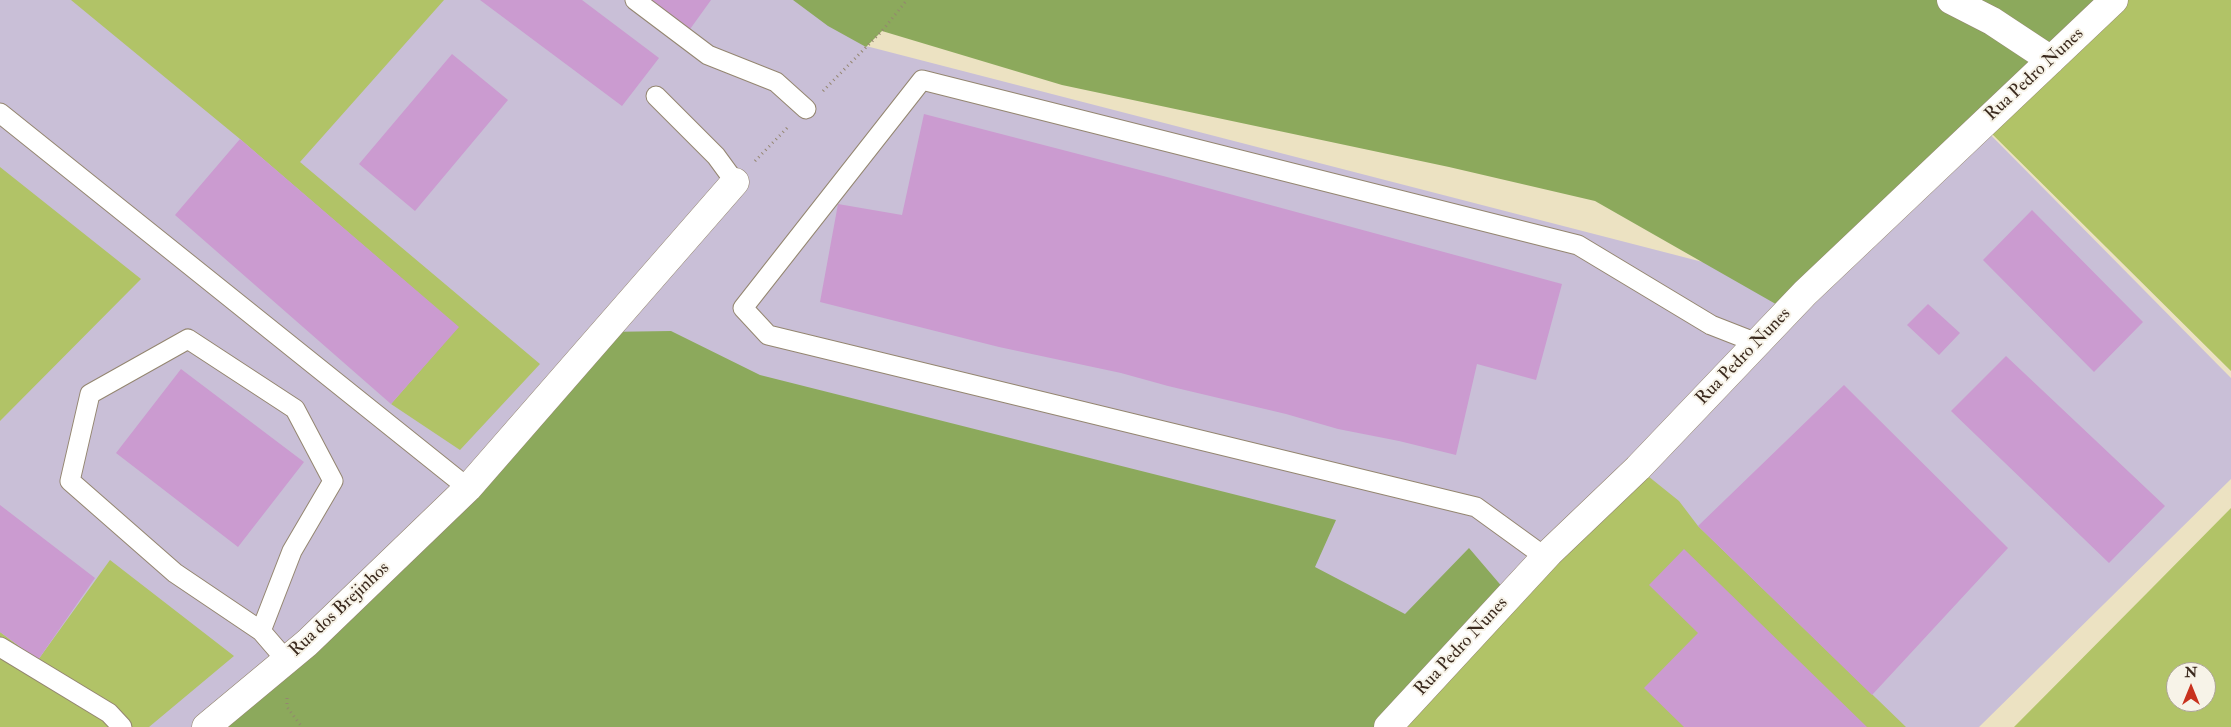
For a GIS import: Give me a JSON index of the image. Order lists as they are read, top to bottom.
{
  "streets": {
    "street": ["Rua Pedro Nunes", "Rua dos Brejinhos"]
  },
  "north": "top"
}
